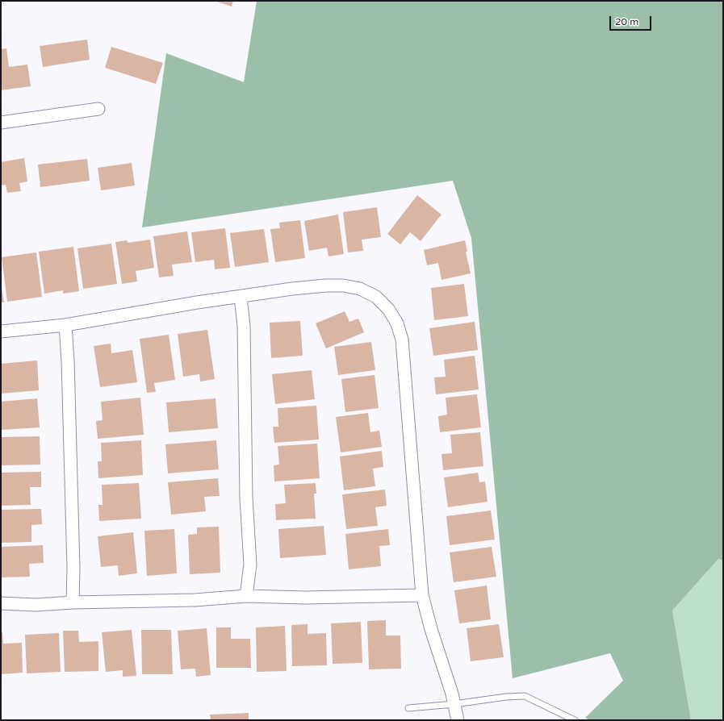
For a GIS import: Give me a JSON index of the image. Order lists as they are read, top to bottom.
{
  "scale_bar": "20 m"
}
